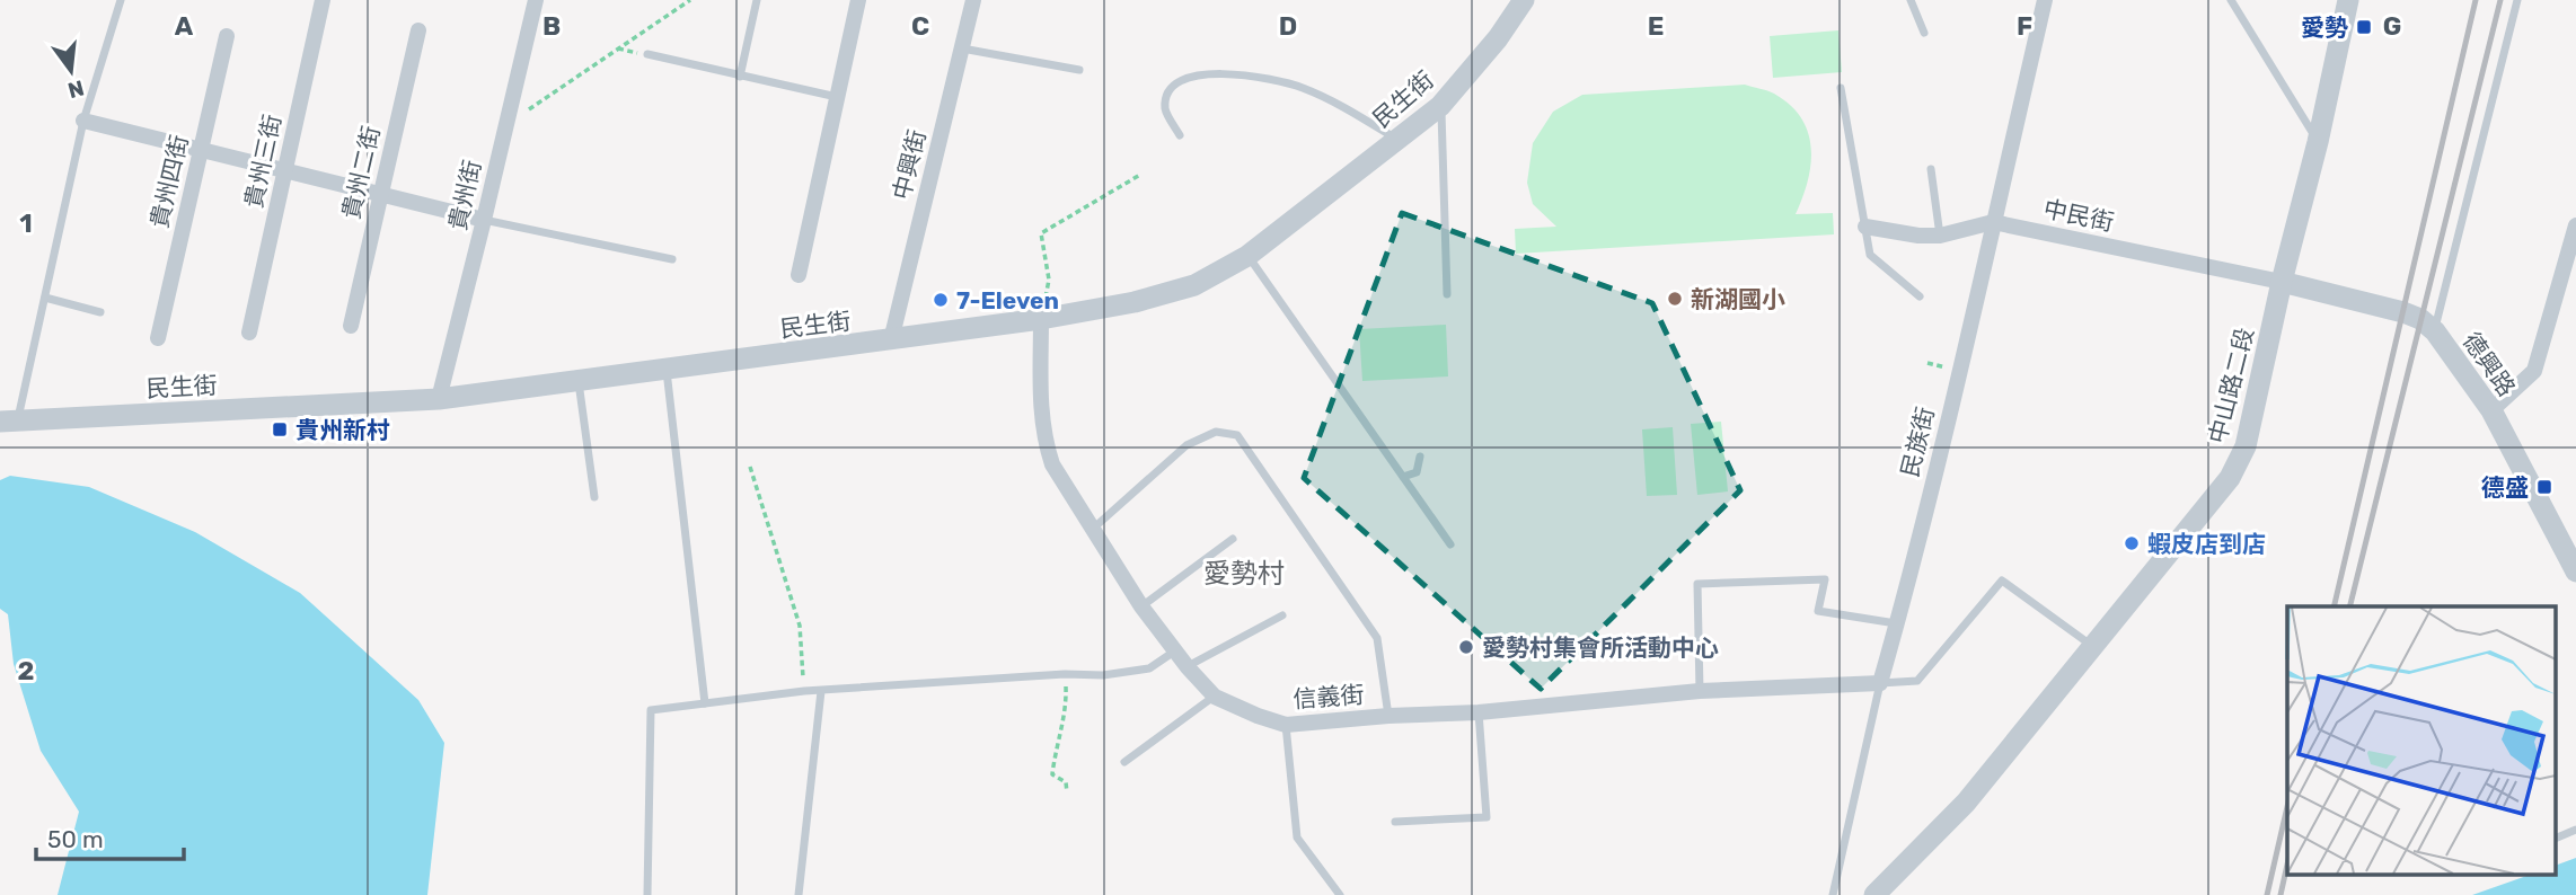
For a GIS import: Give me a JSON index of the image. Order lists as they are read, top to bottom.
{
  "streets": {
    "street": [
      "民生街",
      "貴州三街",
      "中興街",
      "貴州二街",
      "貴州四街",
      "貴州街",
      "中民街",
      "德興路",
      "中山路二段",
      "民族街",
      "信義街"
    ]
  },
  "crossings": [
    ["民生街", "中興街"],
    ["民生街", "貴州街"],
    ["民生街", "信義街"],
    ["中民街", "德興路"],
    ["中民街", "中山路二段"],
    ["中民街", "民族街"],
    ["德興路", "中山路二段"],
    ["民族街", "信義街"]
  ],
  "districts": ["愛勢村"],
  "places": {
    "transit": ["愛勢", "貴州新村", "德盛"],
    "other": [
      "新湖國小",
      "7-Eleven",
      "蝦皮店到店",
      "愛勢村集會所活動中心"
    ]
  },
  "scale_bar": "50 m",
  "north": "bottom",
  "grid": {
    "columns": [
      "A",
      "B",
      "C",
      "D",
      "E",
      "F",
      "G"
    ],
    "rows": ["1", "2"]
  }
}
